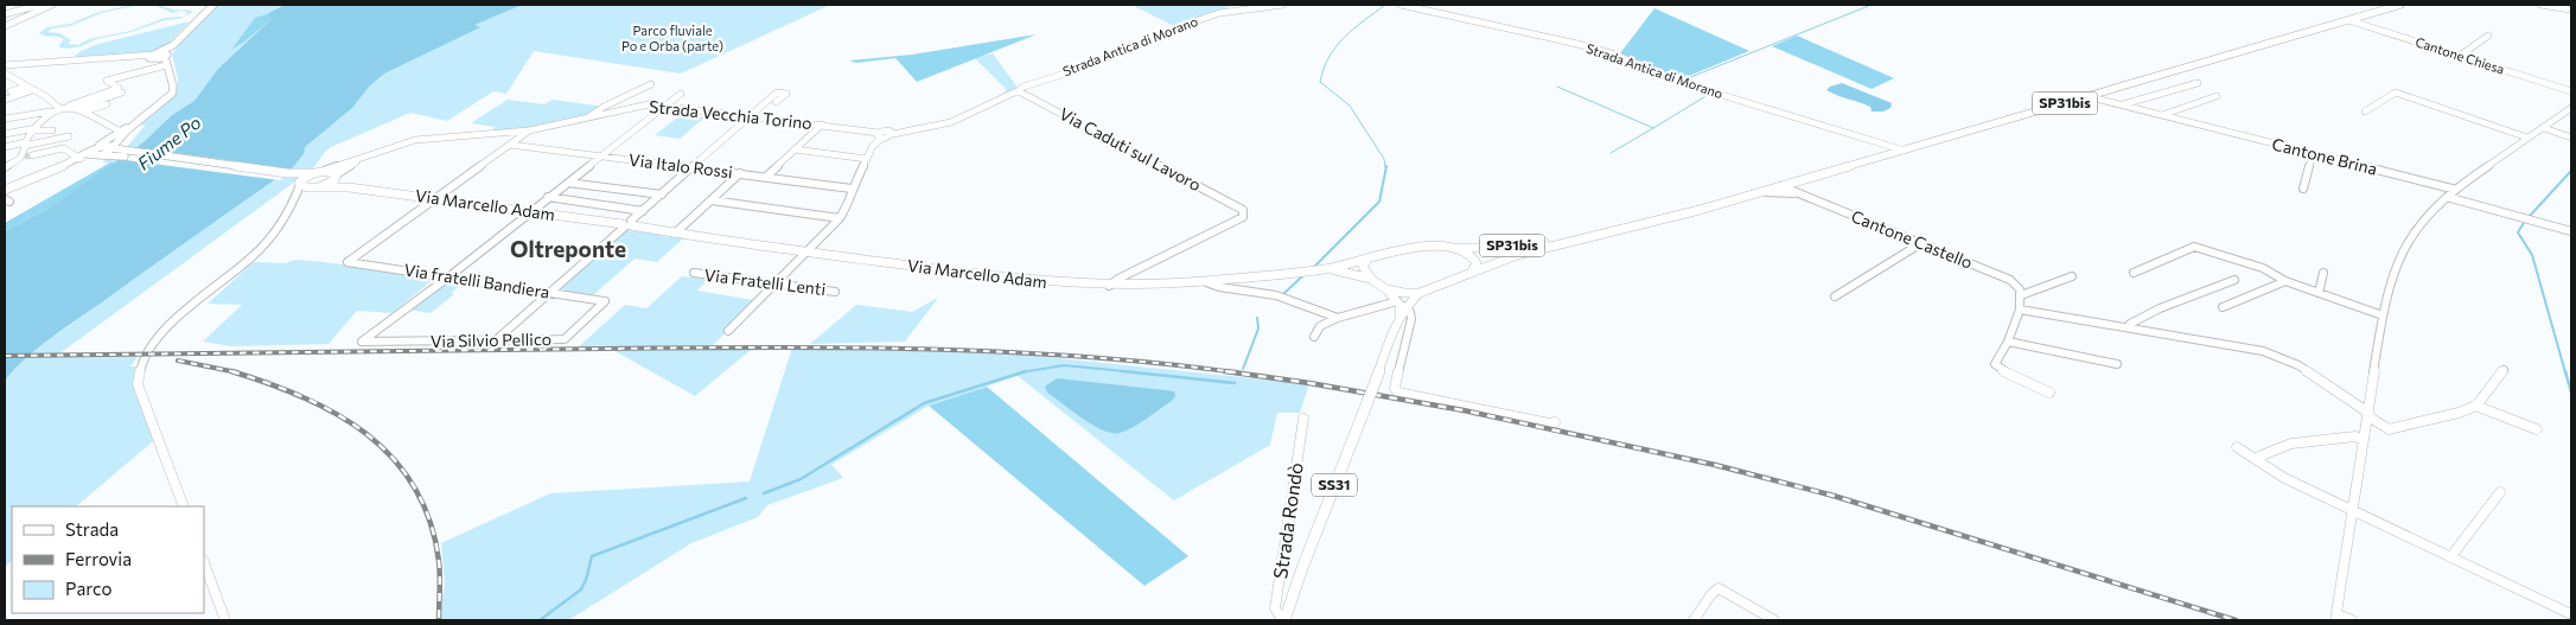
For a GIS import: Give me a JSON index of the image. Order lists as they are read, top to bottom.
{
  "streets": {
    "main road": ["SP31bis", "Via Marcello Adam", "SS31"],
    "street": [
      "Strada Antica di Morano",
      "Cantone Chiesa",
      "Strada Vecchia Torino",
      "Via Caduti sul Lavoro",
      "Cantone Brina",
      "Via Italo Rossi",
      "Cantone Castello",
      "Via fratelli Bandiera",
      "Via Fratelli Lenti",
      "Via Silvio Pellico",
      "Strada Rondò"
    ]
  },
  "crossings": [
    ["Strada Antica di Morano", "SP31bis"],
    ["Strada Antica di Morano", "Via Caduti sul Lavoro"],
    ["Cantone Chiesa", "SP31bis"],
    ["SP31bis", "Cantone Brina"],
    ["SP31bis", "Via Marcello Adam"],
    ["SP31bis", "Cantone Castello"],
    ["Via Caduti sul Lavoro", "Via Marcello Adam"],
    ["Via Marcello Adam", "Via fratelli Bandiera"],
    ["Via fratelli Bandiera", "Via Silvio Pellico"],
    ["SS31", "Strada Rondò"]
  ],
  "districts": ["Oltreponte"],
  "water": ["Fiume Po"],
  "parks": ["Parco fluviale Po e Orba (parte)"],
  "legend": ["Strada", "Ferrovia", "Parco"]
}
